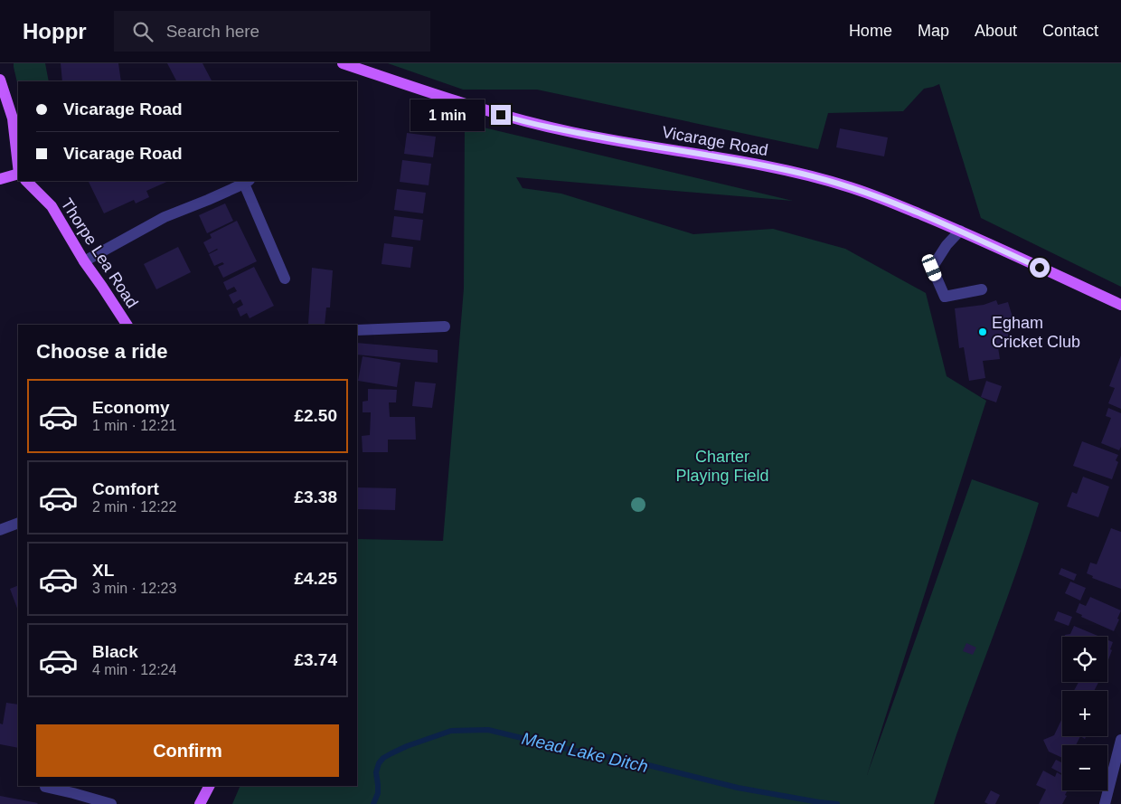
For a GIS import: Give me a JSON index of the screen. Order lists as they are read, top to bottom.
{
  "streets": {
    "main road": ["Vicarage Road", "Thorpe Lea Road"]
  },
  "water": ["Mead Lake Ditch"],
  "parks": ["Charter Playing Field"],
  "places": ["Egham Cricket Club"],
  "page": {
    "header": "Hoppr",
    "search": "Search here",
    "nav": [
      "Home",
      "Map",
      "About",
      "Contact"
    ],
    "banner": ["Vicarage Road", "Vicarage Road"],
    "bubble": "1 min",
    "heading": "Choose a ride",
    "list": [
      {
        "name": "Economy",
        "note": "1 min · 12:21",
        "value": "£2.50"
      },
      {
        "name": "Comfort",
        "note": "2 min · 12:22",
        "value": "£3.38"
      },
      {
        "name": "XL",
        "note": "3 min · 12:23",
        "value": "£4.25"
      },
      {
        "name": "Black",
        "note": "4 min · 12:24",
        "value": "£3.74"
      }
    ],
    "map_buttons": ["+", "−"],
    "buttons": "Confirm"
  }
}
